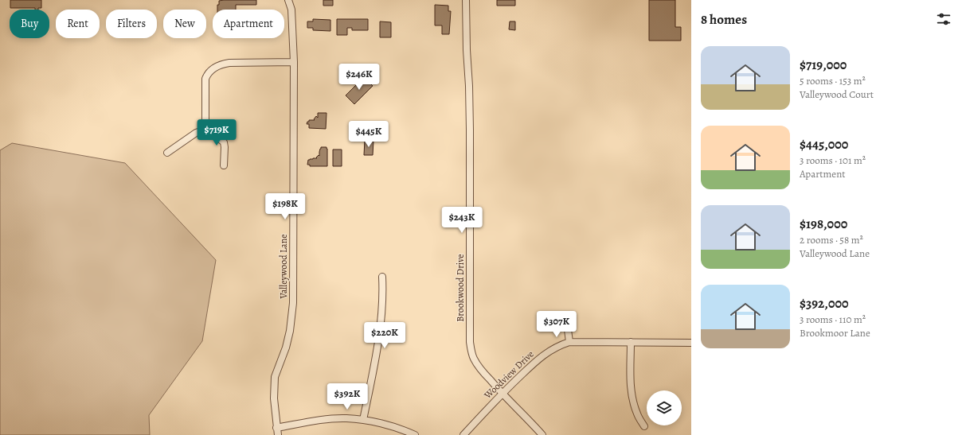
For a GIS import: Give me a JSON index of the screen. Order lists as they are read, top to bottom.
{
  "streets": {
    "street": ["Valleywood Lane", "Brookwood Drive", "Woodview Drive"]
  },
  "crossings": [
    ["Brookwood Drive", "Woodview Drive"]
  ],
  "page": {
    "heading": "8 homes",
    "chip": [
      "Buy",
      "Rent",
      "Filters",
      "New",
      "Apartment"
    ],
    "list": [
      {
        "name": "$719,000",
        "note": "5 rooms · 153 m² · Valleywood Court"
      },
      {
        "name": "$445,000",
        "note": "3 rooms · 101 m² · Apartment"
      },
      {
        "name": "$198,000",
        "note": "2 rooms · 58 m² · Valleywood Lane"
      },
      {
        "name": "$392,000",
        "note": "3 rooms · 110 m² · Brookmoor Lane"
      }
    ],
    "price": [
      "$246K",
      "$719K",
      "$445K",
      "$198K",
      "$243K",
      "$307K",
      "$220K",
      "$392K"
    ]
  }
}
